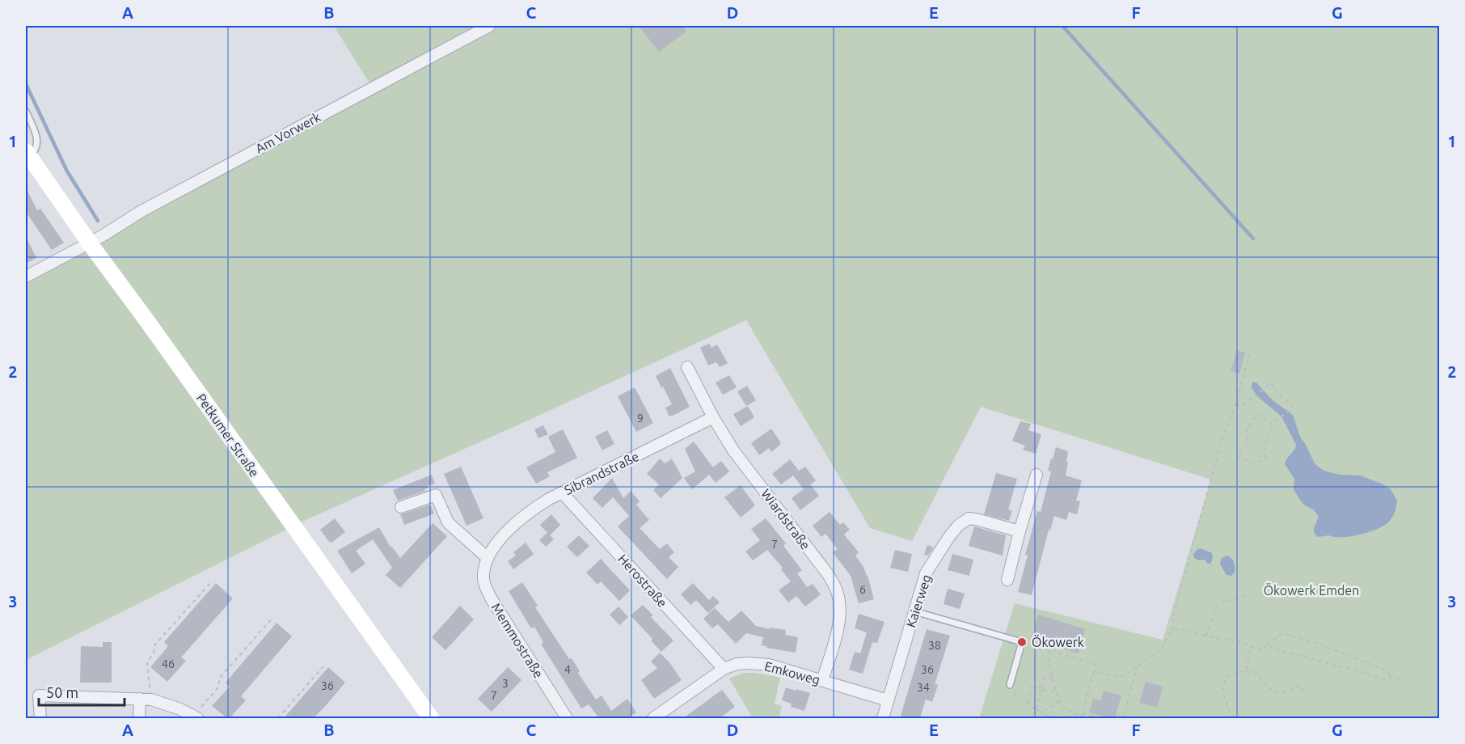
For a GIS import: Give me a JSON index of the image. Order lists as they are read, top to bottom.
{
  "streets": {
    "main road": ["Petkumer Straße"],
    "street": [
      "Am Vorwerk",
      "Sibrandstraße",
      "Wiardstraße",
      "Herostraße",
      "Kaierweg",
      "Memmostraße",
      "Emkoweg"
    ]
  },
  "crossings": [
    ["Am Vorwerk", "Petkumer Straße"],
    ["Sibrandstraße", "Wiardstraße"],
    ["Sibrandstraße", "Herostraße"],
    ["Sibrandstraße", "Memmostraße"],
    ["Wiardstraße", "Emkoweg"],
    ["Herostraße", "Emkoweg"],
    ["Kaierweg", "Emkoweg"]
  ],
  "parks": ["Ökowerk Emden"],
  "places": ["Ökowerk"],
  "house_numbers": [
    "9",
    "7",
    "6",
    "38",
    "46",
    "4",
    "36",
    "3",
    "36",
    "34",
    "7"
  ],
  "scale_bar": "50 m",
  "grid": {
    "columns": [
      "A",
      "B",
      "C",
      "D",
      "E",
      "F",
      "G"
    ],
    "rows": ["1", "2", "3"]
  }
}
